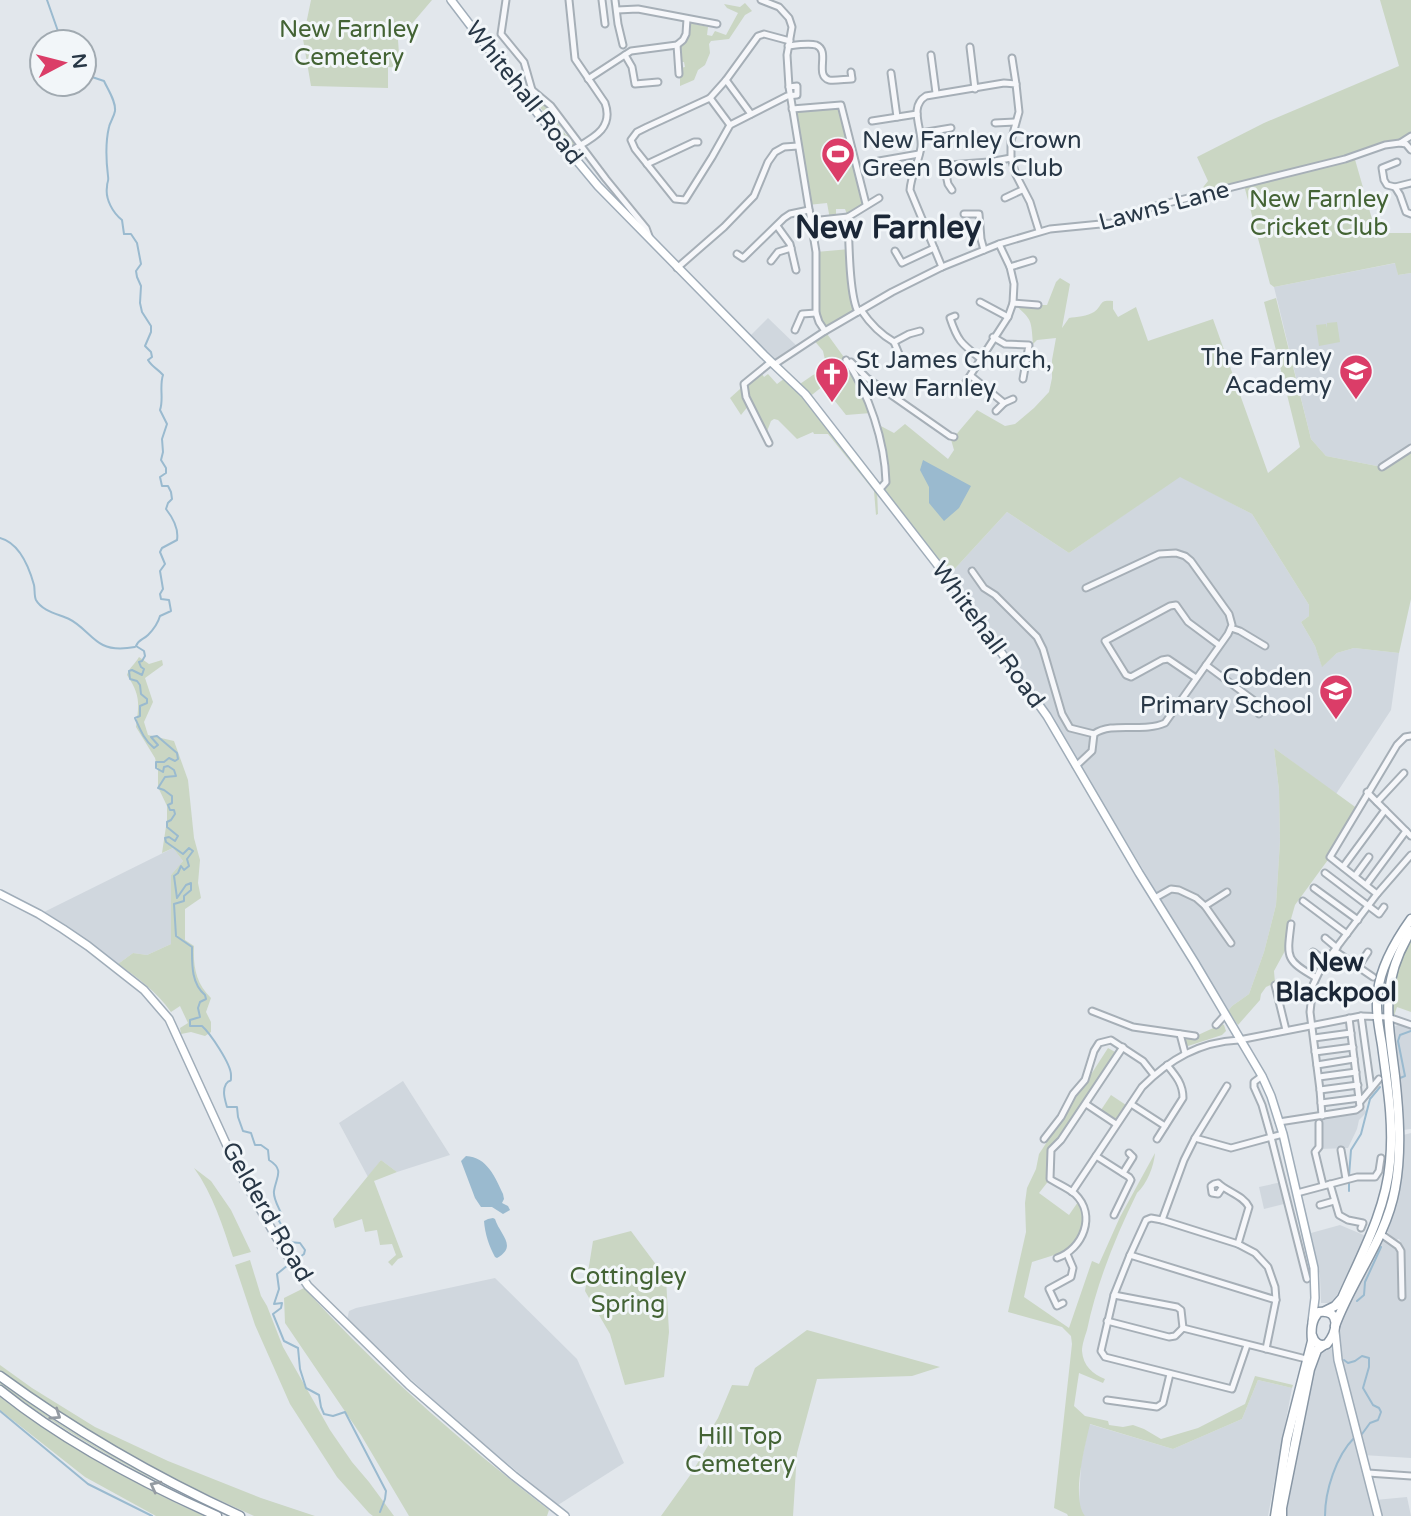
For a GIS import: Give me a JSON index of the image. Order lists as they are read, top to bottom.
{
  "streets": {
    "main road": ["Whitehall Road", "Gelderd Road"],
    "street": ["Lawns Lane"]
  },
  "crossings": [
    ["Whitehall Road", "Lawns Lane"]
  ],
  "districts": ["New Farnley", "New Blackpool"],
  "parks": [
    "New Farnley Cemetery",
    "New Farnley Cricket Club",
    "Cottingley Spring",
    "Hill Top Cemetery"
  ],
  "places": {
    "sports": ["New Farnley Crown Green Bowls Club"],
    "school or university": ["The Farnley Academy", "Cobden Primary School"],
    "church": ["St James Church, New Farnley"]
  },
  "north": "right"
}
